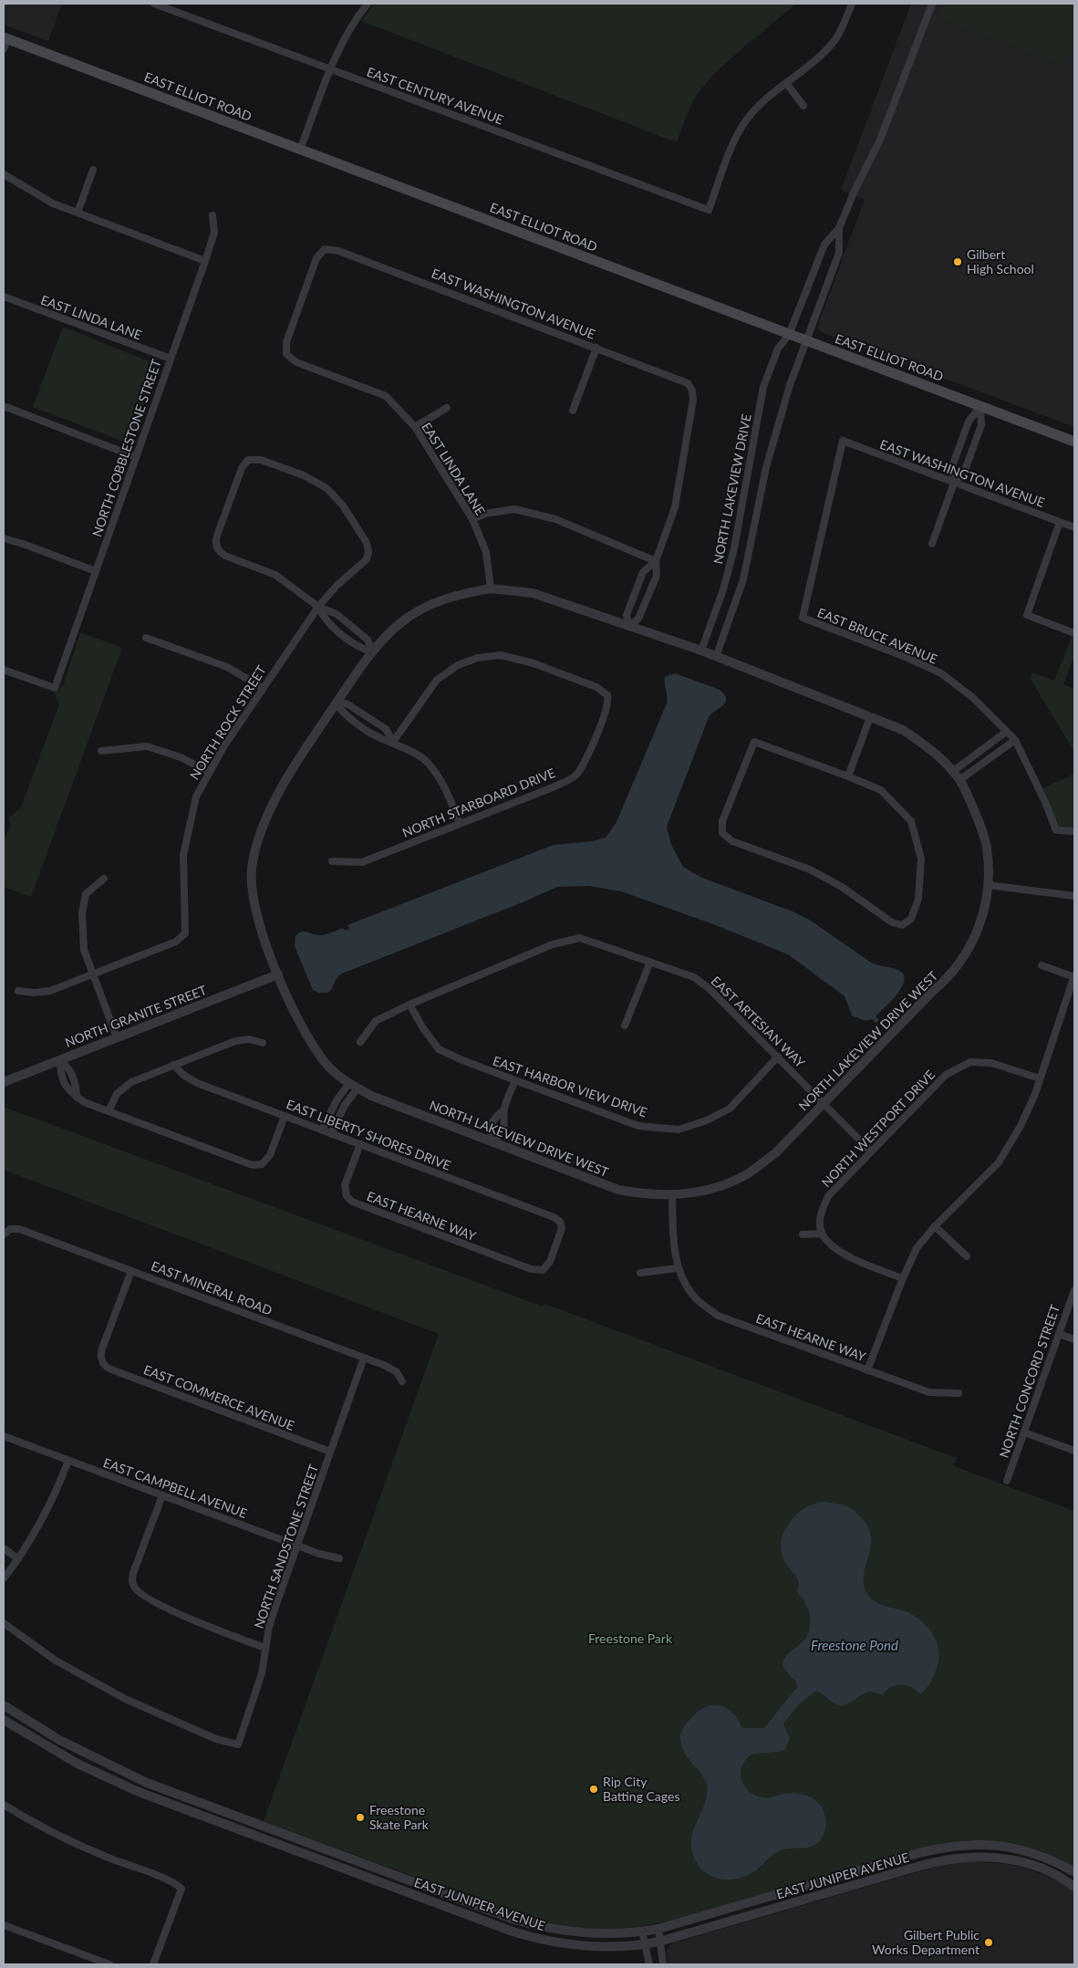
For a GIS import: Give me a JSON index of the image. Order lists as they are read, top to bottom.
{
  "streets": {
    "main road": ["EAST ELLIOT ROAD"],
    "street": [
      "EAST CENTURY AVENUE",
      "EAST WASHINGTON AVENUE",
      "EAST LINDA LANE",
      "NORTH COBBLESTONE STREET",
      "NORTH LAKEVIEW DRIVE",
      "EAST BRUCE AVENUE",
      "NORTH ROCK STREET",
      "NORTH STARBOARD DRIVE",
      "NORTH GRANITE STREET",
      "EAST ARTESIAN WAY",
      "NORTH LAKEVIEW DRIVE WEST",
      "EAST HARBOR VIEW DRIVE",
      "NORTH WESTPORT DRIVE",
      "EAST LIBERTY SHORES DRIVE",
      "EAST HEARNE WAY",
      "EAST MINERAL ROAD",
      "NORTH CONCORD STREET",
      "EAST COMMERCE AVENUE",
      "EAST CAMPBELL AVENUE",
      "NORTH SANDSTONE STREET",
      "EAST JUNIPER AVENUE"
    ]
  },
  "crossings": [
    ["EAST ELLIOT ROAD", "NORTH LAKEVIEW DRIVE"],
    ["EAST WASHINGTON AVENUE", "EAST LINDA LANE"],
    ["EAST WASHINGTON AVENUE", "EAST BRUCE AVENUE"],
    ["EAST LINDA LANE", "NORTH COBBLESTONE STREET"],
    ["EAST LINDA LANE", "NORTH LAKEVIEW DRIVE WEST"],
    ["NORTH LAKEVIEW DRIVE", "NORTH LAKEVIEW DRIVE WEST"],
    ["NORTH GRANITE STREET", "NORTH LAKEVIEW DRIVE WEST"],
    ["EAST ARTESIAN WAY", "NORTH LAKEVIEW DRIVE WEST"],
    ["EAST ARTESIAN WAY", "EAST HARBOR VIEW DRIVE"],
    ["EAST ARTESIAN WAY", "NORTH WESTPORT DRIVE"],
    ["NORTH LAKEVIEW DRIVE WEST", "EAST HEARNE WAY"],
    ["EAST LIBERTY SHORES DRIVE", "EAST HEARNE WAY"],
    ["EAST MINERAL ROAD", "EAST COMMERCE AVENUE"],
    ["EAST MINERAL ROAD", "NORTH SANDSTONE STREET"],
    ["EAST COMMERCE AVENUE", "NORTH SANDSTONE STREET"],
    ["EAST CAMPBELL AVENUE", "NORTH SANDSTONE STREET"]
  ],
  "water": ["Freestone Pond"],
  "parks": ["Freestone Park"],
  "places": [
    "Gilbert High School",
    "Rip City Batting Cages",
    "Freestone Skate Park",
    "Gilbert Public Works Department"
  ]
}
